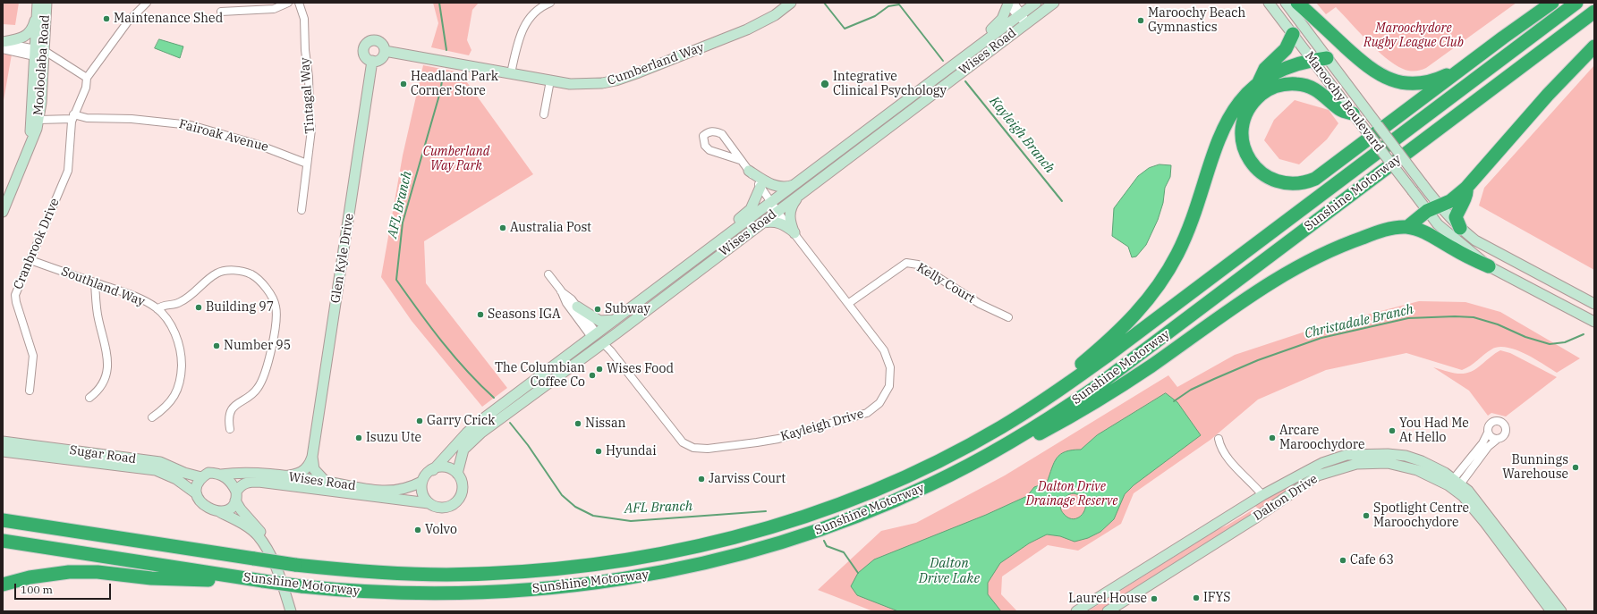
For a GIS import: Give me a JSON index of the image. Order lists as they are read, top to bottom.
{
  "streets": {
    "highway": ["Sunshine Motorway"],
    "main road": [
      "Wises Road",
      "Cumberland Way",
      "Mooloolaba Road",
      "Maroochy Boulevard",
      "Glen Kyle Drive",
      "Kayleigh Drive",
      "Sugar Road",
      "Dalton Drive"
    ],
    "street": [
      "Tintagal Way",
      "Fairoak Avenue",
      "Cranbrook Drive",
      "Kelly Court",
      "Southland Way"
    ]
  },
  "crossings": [
    ["Wises Road", "Kayleigh Drive"],
    ["Wises Road", "Sugar Road"],
    ["Cumberland Way", "Glen Kyle Drive"],
    ["Mooloolaba Road", "Fairoak Avenue"],
    ["Tintagal Way", "Fairoak Avenue"],
    ["Fairoak Avenue", "Cranbrook Drive"],
    ["Cranbrook Drive", "Southland Way"],
    ["Kelly Court", "Kayleigh Drive"]
  ],
  "water": [
    "Kayleigh Branch",
    "AFL Branch",
    "Christadale Branch",
    "Dalton Drive Lake"
  ],
  "parks": ["Maroochydore Rugby League Club", "Cumberland Way Park", "Dalton Drive Drainage Reserve"],
  "places": [
    "Maintenance Shed",
    "Maroochy Beach Gymnastics",
    "Headland Park Corner Store",
    "Integrative Clinical Psychology",
    "Australia Post",
    "Building 97",
    "Subway",
    "Seasons IGA",
    "Number 95",
    "Wises Food",
    "The Columbian Coffee Co",
    "Garry Crick",
    "Nissan",
    "You Had Me At Hello",
    "Isuzu Ute",
    "Arcare Maroochydore",
    "Hyundai",
    "Bunnings Warehouse",
    "Jarviss Court",
    "Spotlight Centre Maroochydore",
    "Volvo",
    "Cafe 63",
    "IFYS",
    "Laurel House"
  ],
  "scale_bar": "100 m"
}
